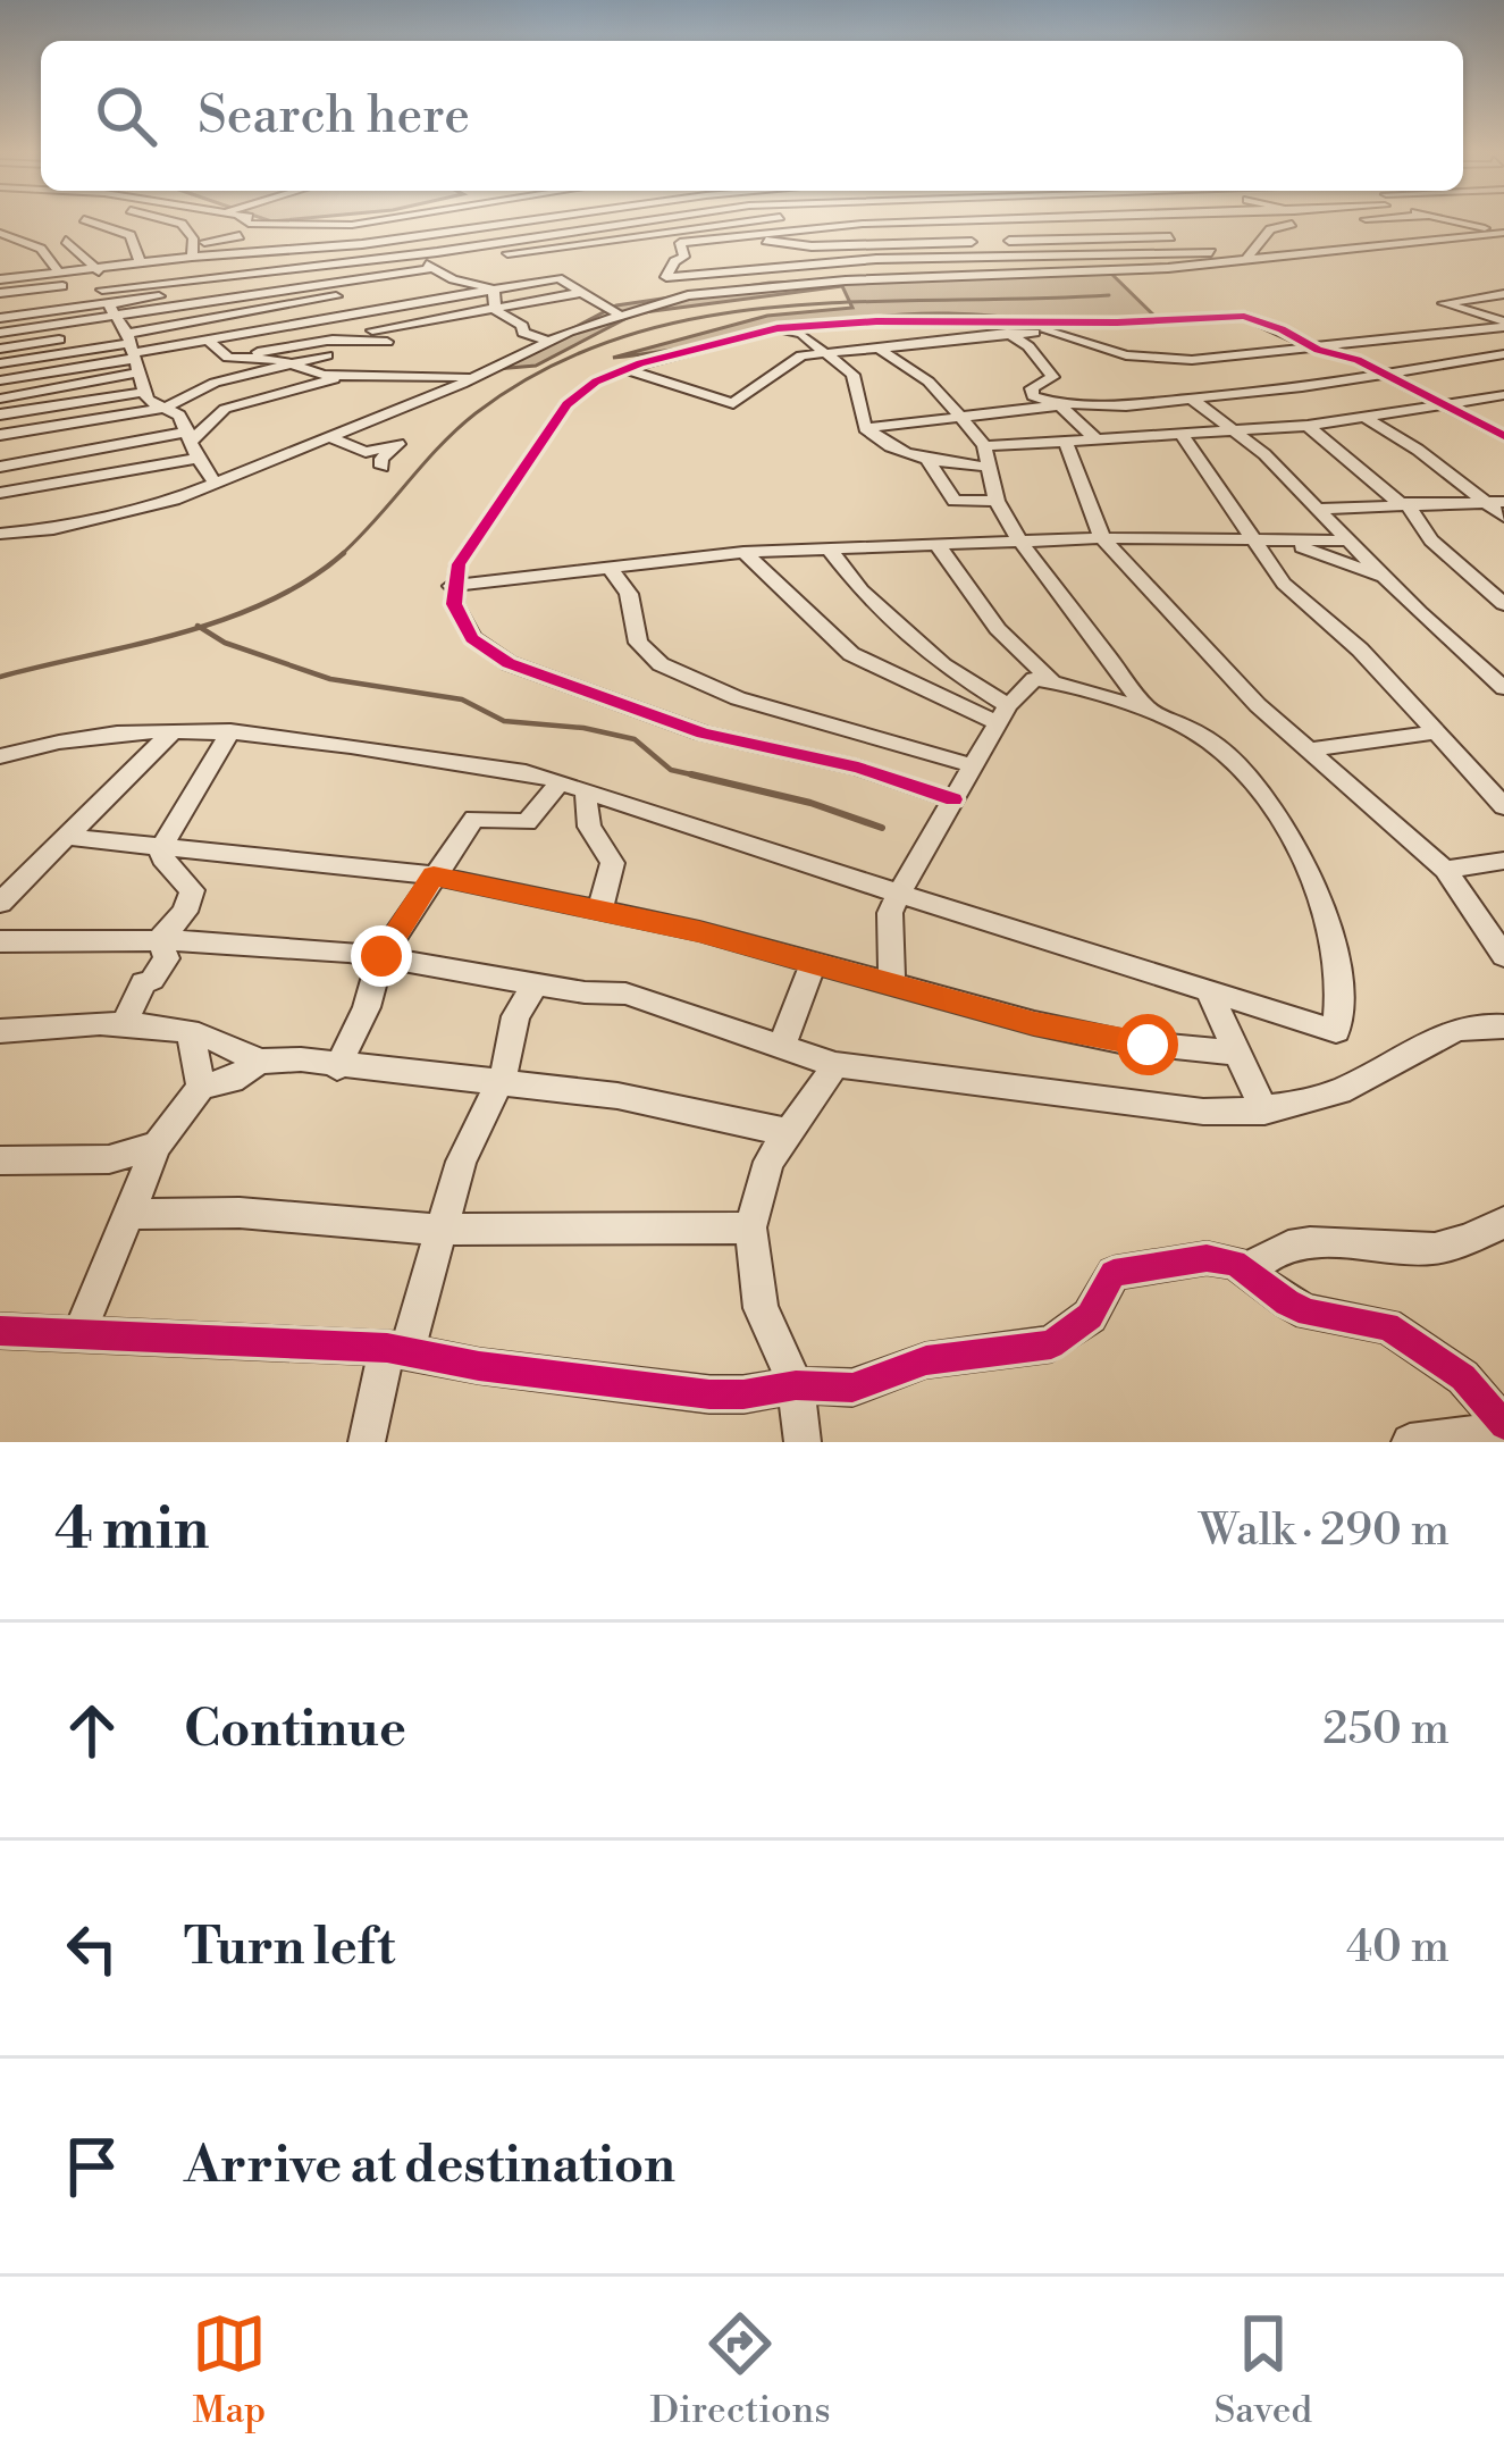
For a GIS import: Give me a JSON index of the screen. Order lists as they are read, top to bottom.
{
  "page": {
    "search": "Search here",
    "heading": ["4 min", "Walk · 290 m"],
    "list": [
      ["Continue", "250 m"],
      ["Turn left", "40 m"],
      "Arrive at destination"
    ],
    "nav": ["Map", "Directions", "Saved"]
  }
}
